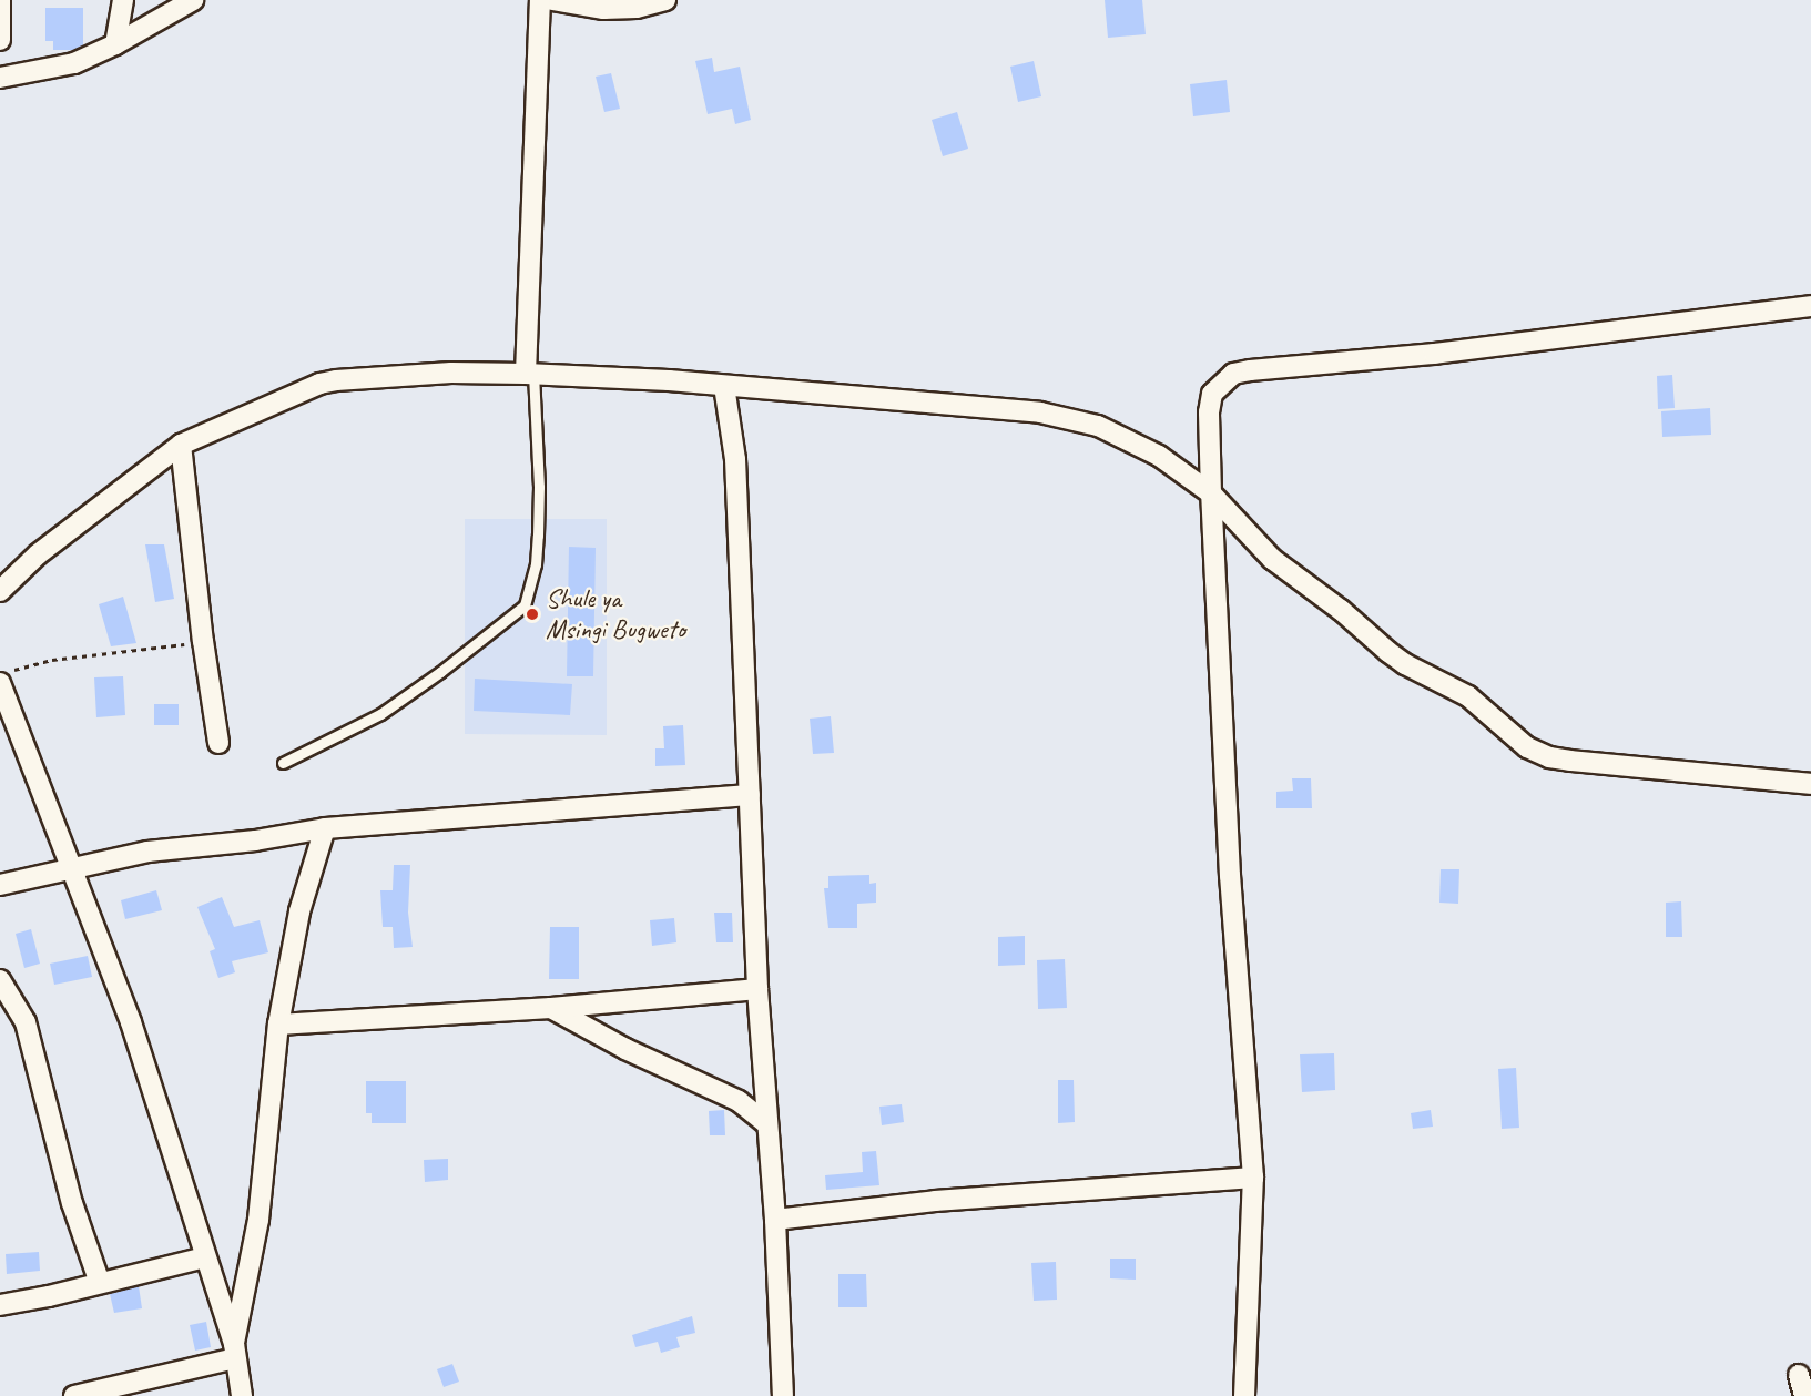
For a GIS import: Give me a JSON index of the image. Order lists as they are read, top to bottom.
{
  "places": ["Shule ya Msingi Bugweto"]
}
